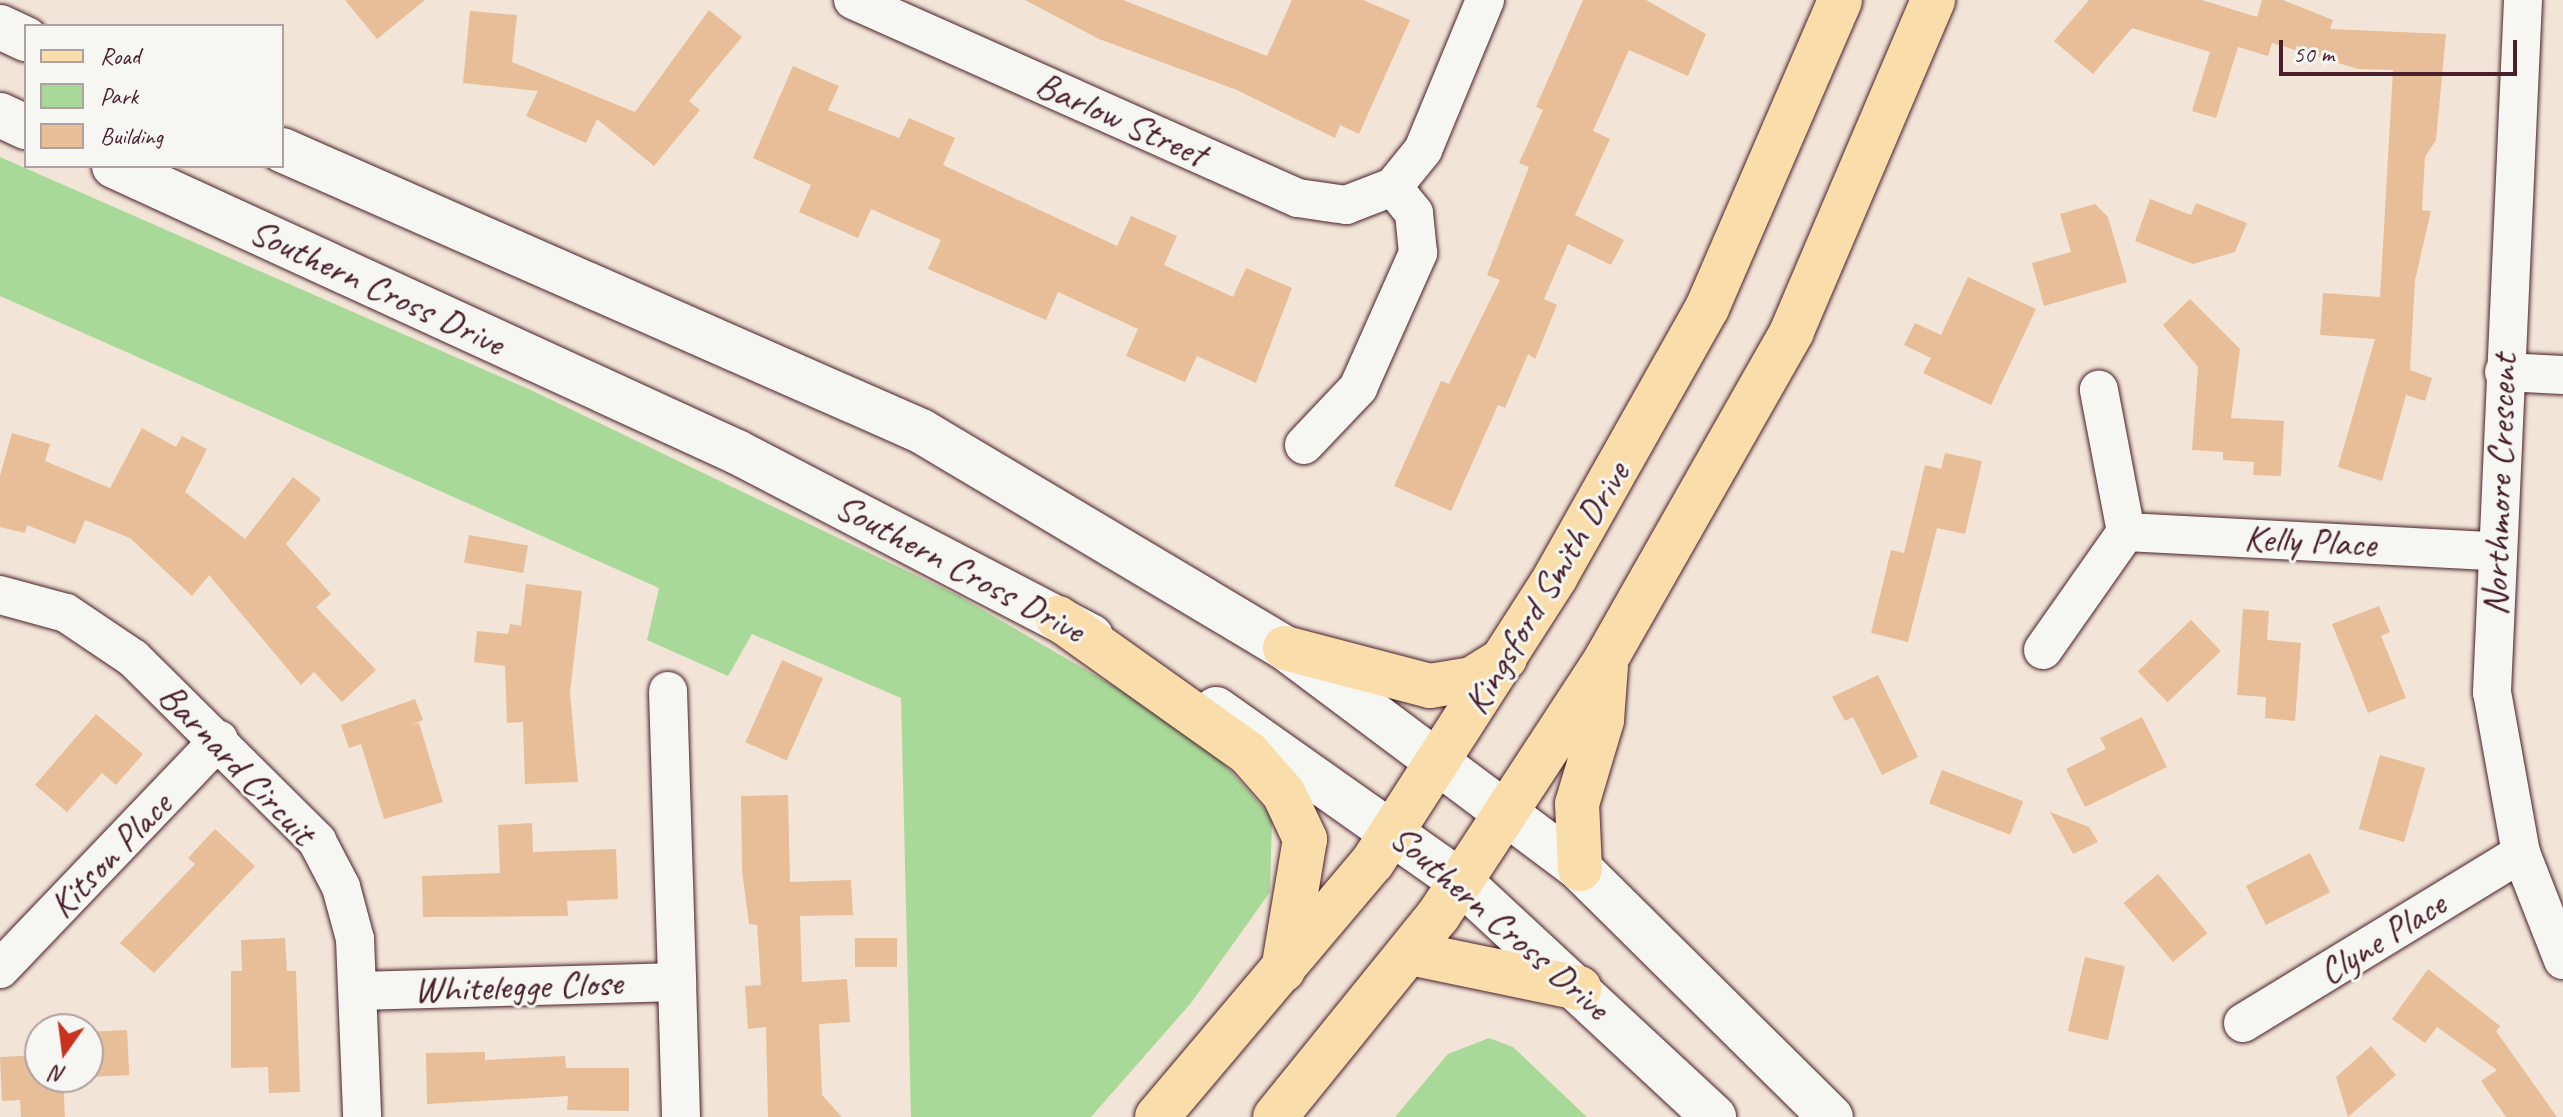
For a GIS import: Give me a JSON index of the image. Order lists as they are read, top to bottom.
{
  "streets": {
    "main road": ["Southern Cross Drive", "Kingsford Smith Drive"],
    "street": [
      "Barlow Street",
      "Northmore Crescent",
      "Kelly Place",
      "Barnard Circuit",
      "Kitson Place",
      "Clyne Place",
      "Whitelegge Close"
    ]
  },
  "crossings": [
    ["Southern Cross Drive", "Kingsford Smith Drive"],
    ["Northmore Crescent", "Kelly Place"],
    ["Northmore Crescent", "Clyne Place"],
    ["Barnard Circuit", "Kitson Place"],
    ["Barnard Circuit", "Whitelegge Close"]
  ],
  "legend": ["Road", "Park", "Building"],
  "scale_bar": "50 m",
  "north": "bottom"
}
